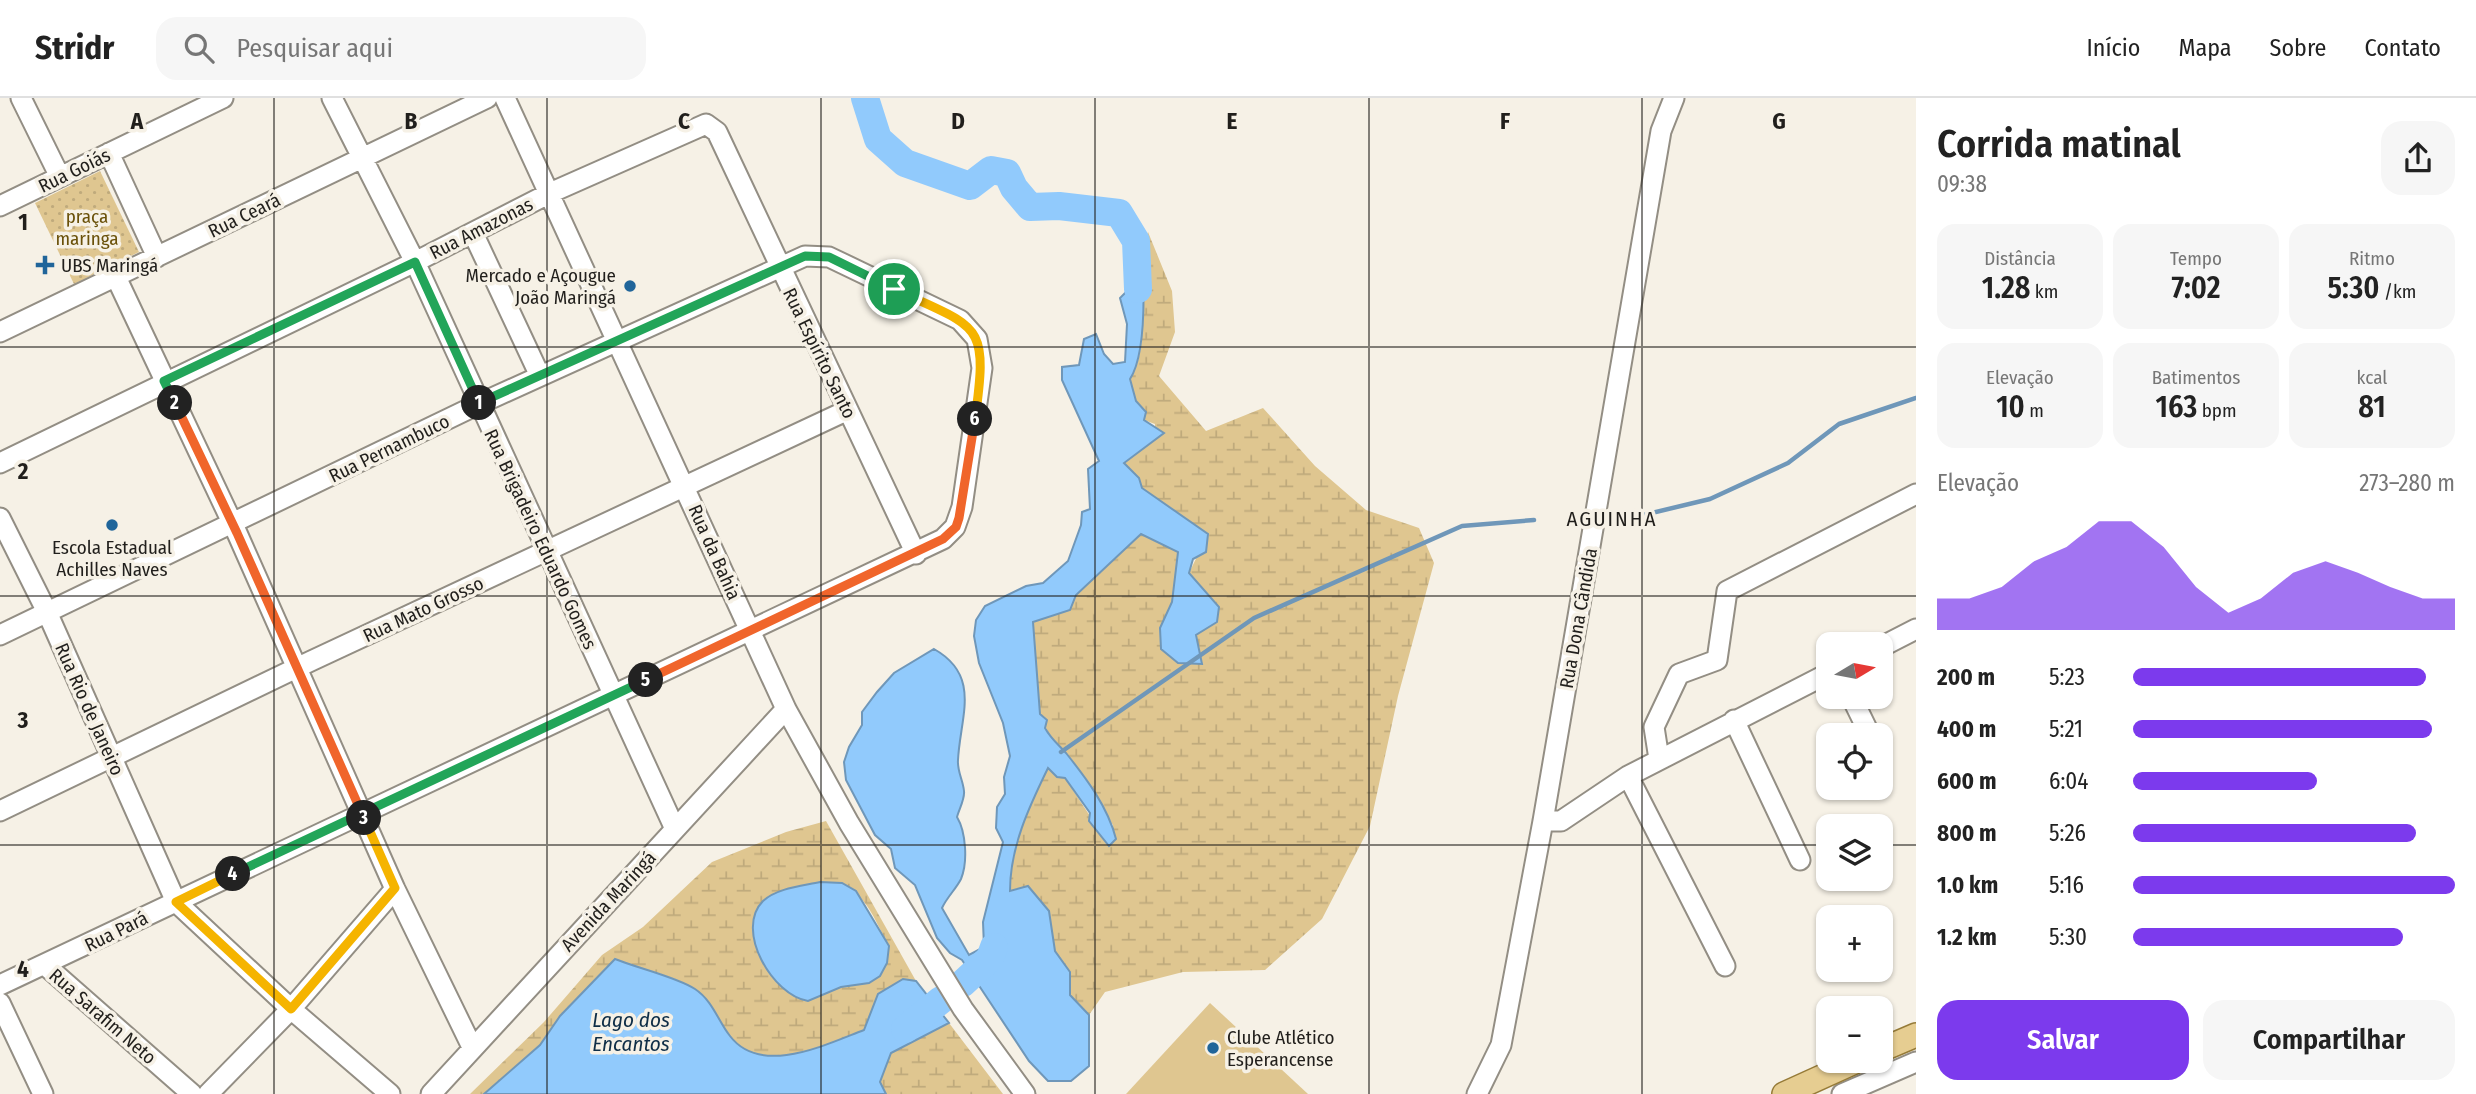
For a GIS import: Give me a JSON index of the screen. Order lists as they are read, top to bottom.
{
  "streets": {
    "street": [
      "Rua Goiás",
      "Rua Ceará",
      "Rua Amazonas",
      "Rua Espírito Santo",
      "Rua Pernambuco",
      "Rua Brigadeiro Eduardo Gomes",
      "Rua da Bahia",
      "Rua Mato Grosso",
      "Rua Dona Cândida",
      "Rua Rio de Janeiro",
      "Avenida Maringá",
      "Rua Pará",
      "Rua Sarafim Neto"
    ]
  },
  "crossings": [
    ["Rua Ceará", "Rua Brigadeiro Eduardo Gomes"],
    ["Rua Amazonas", "Rua Espírito Santo"],
    ["Rua Amazonas", "Rua Brigadeiro Eduardo Gomes"],
    ["Rua Amazonas", "Rua da Bahia"],
    ["Rua Espírito Santo", "Rua Pernambuco"],
    ["Rua Espírito Santo", "Rua Mato Grosso"],
    ["Rua Espírito Santo", "Rua Pará"],
    ["Rua Pernambuco", "Rua Brigadeiro Eduardo Gomes"],
    ["Rua Pernambuco", "Rua da Bahia"],
    ["Rua Pernambuco", "Rua Rio de Janeiro"],
    ["Rua Pernambuco", "Rua Pará"],
    ["Rua Brigadeiro Eduardo Gomes", "Rua Mato Grosso"],
    ["Rua Brigadeiro Eduardo Gomes", "Avenida Maringá"],
    ["Rua Brigadeiro Eduardo Gomes", "Rua Pará"],
    ["Rua da Bahia", "Rua Mato Grosso"],
    ["Rua da Bahia", "Avenida Maringá"],
    ["Rua da Bahia", "Rua Pará"],
    ["Rua Mato Grosso", "Rua Rio de Janeiro"],
    ["Rua Rio de Janeiro", "Rua Pará"],
    ["Rua Pará", "Rua Sarafim Neto"]
  ],
  "districts": ["AGUINHA"],
  "water": ["Lago dos Encantos"],
  "parks": ["praça maringa"],
  "places": {
    "health": ["UBS Maringá"],
    "other": ["Mercado e Açougue João Maringá", "Escola Estadual Achilles Naves", "Clube Atlético Esperancense"]
  },
  "north": "right",
  "page": {
    "header": "Stridr",
    "search": "Pesquisar aqui",
    "nav": [
      "Início",
      "Mapa",
      "Sobre",
      "Contato"
    ],
    "heading": ["Corrida matinal", "09:38"],
    "stats": [
      ["Distância", "1.28 km"],
      ["Tempo", "7:02"],
      ["Ritmo", "5:30 /km"],
      ["Elevação", "10 m"],
      ["Batimentos", "163 bpm"],
      ["kcal", "81"]
    ],
    "pins": [
      "1",
      "2",
      "6",
      "5",
      "3",
      "4"
    ],
    "chart": ["Elevação", "273–280 m"],
    "map_buttons": ["+", "−"],
    "list": [
      {
        "name": "200 m",
        "note": "5:23"
      },
      {
        "name": "400 m",
        "note": "5:21"
      },
      {
        "name": "600 m",
        "note": "6:04"
      },
      {
        "name": "800 m",
        "note": "5:26"
      },
      {
        "name": "1.0 km",
        "note": "5:16"
      },
      {
        "name": "1.2 km",
        "note": "5:30"
      }
    ],
    "buttons": ["Salvar", "Compartilhar"]
  },
  "grid": {
    "columns": [
      "A",
      "B",
      "C",
      "D",
      "E",
      "F",
      "G"
    ],
    "rows": [
      "1",
      "2",
      "3",
      "4"
    ]
  }
}
